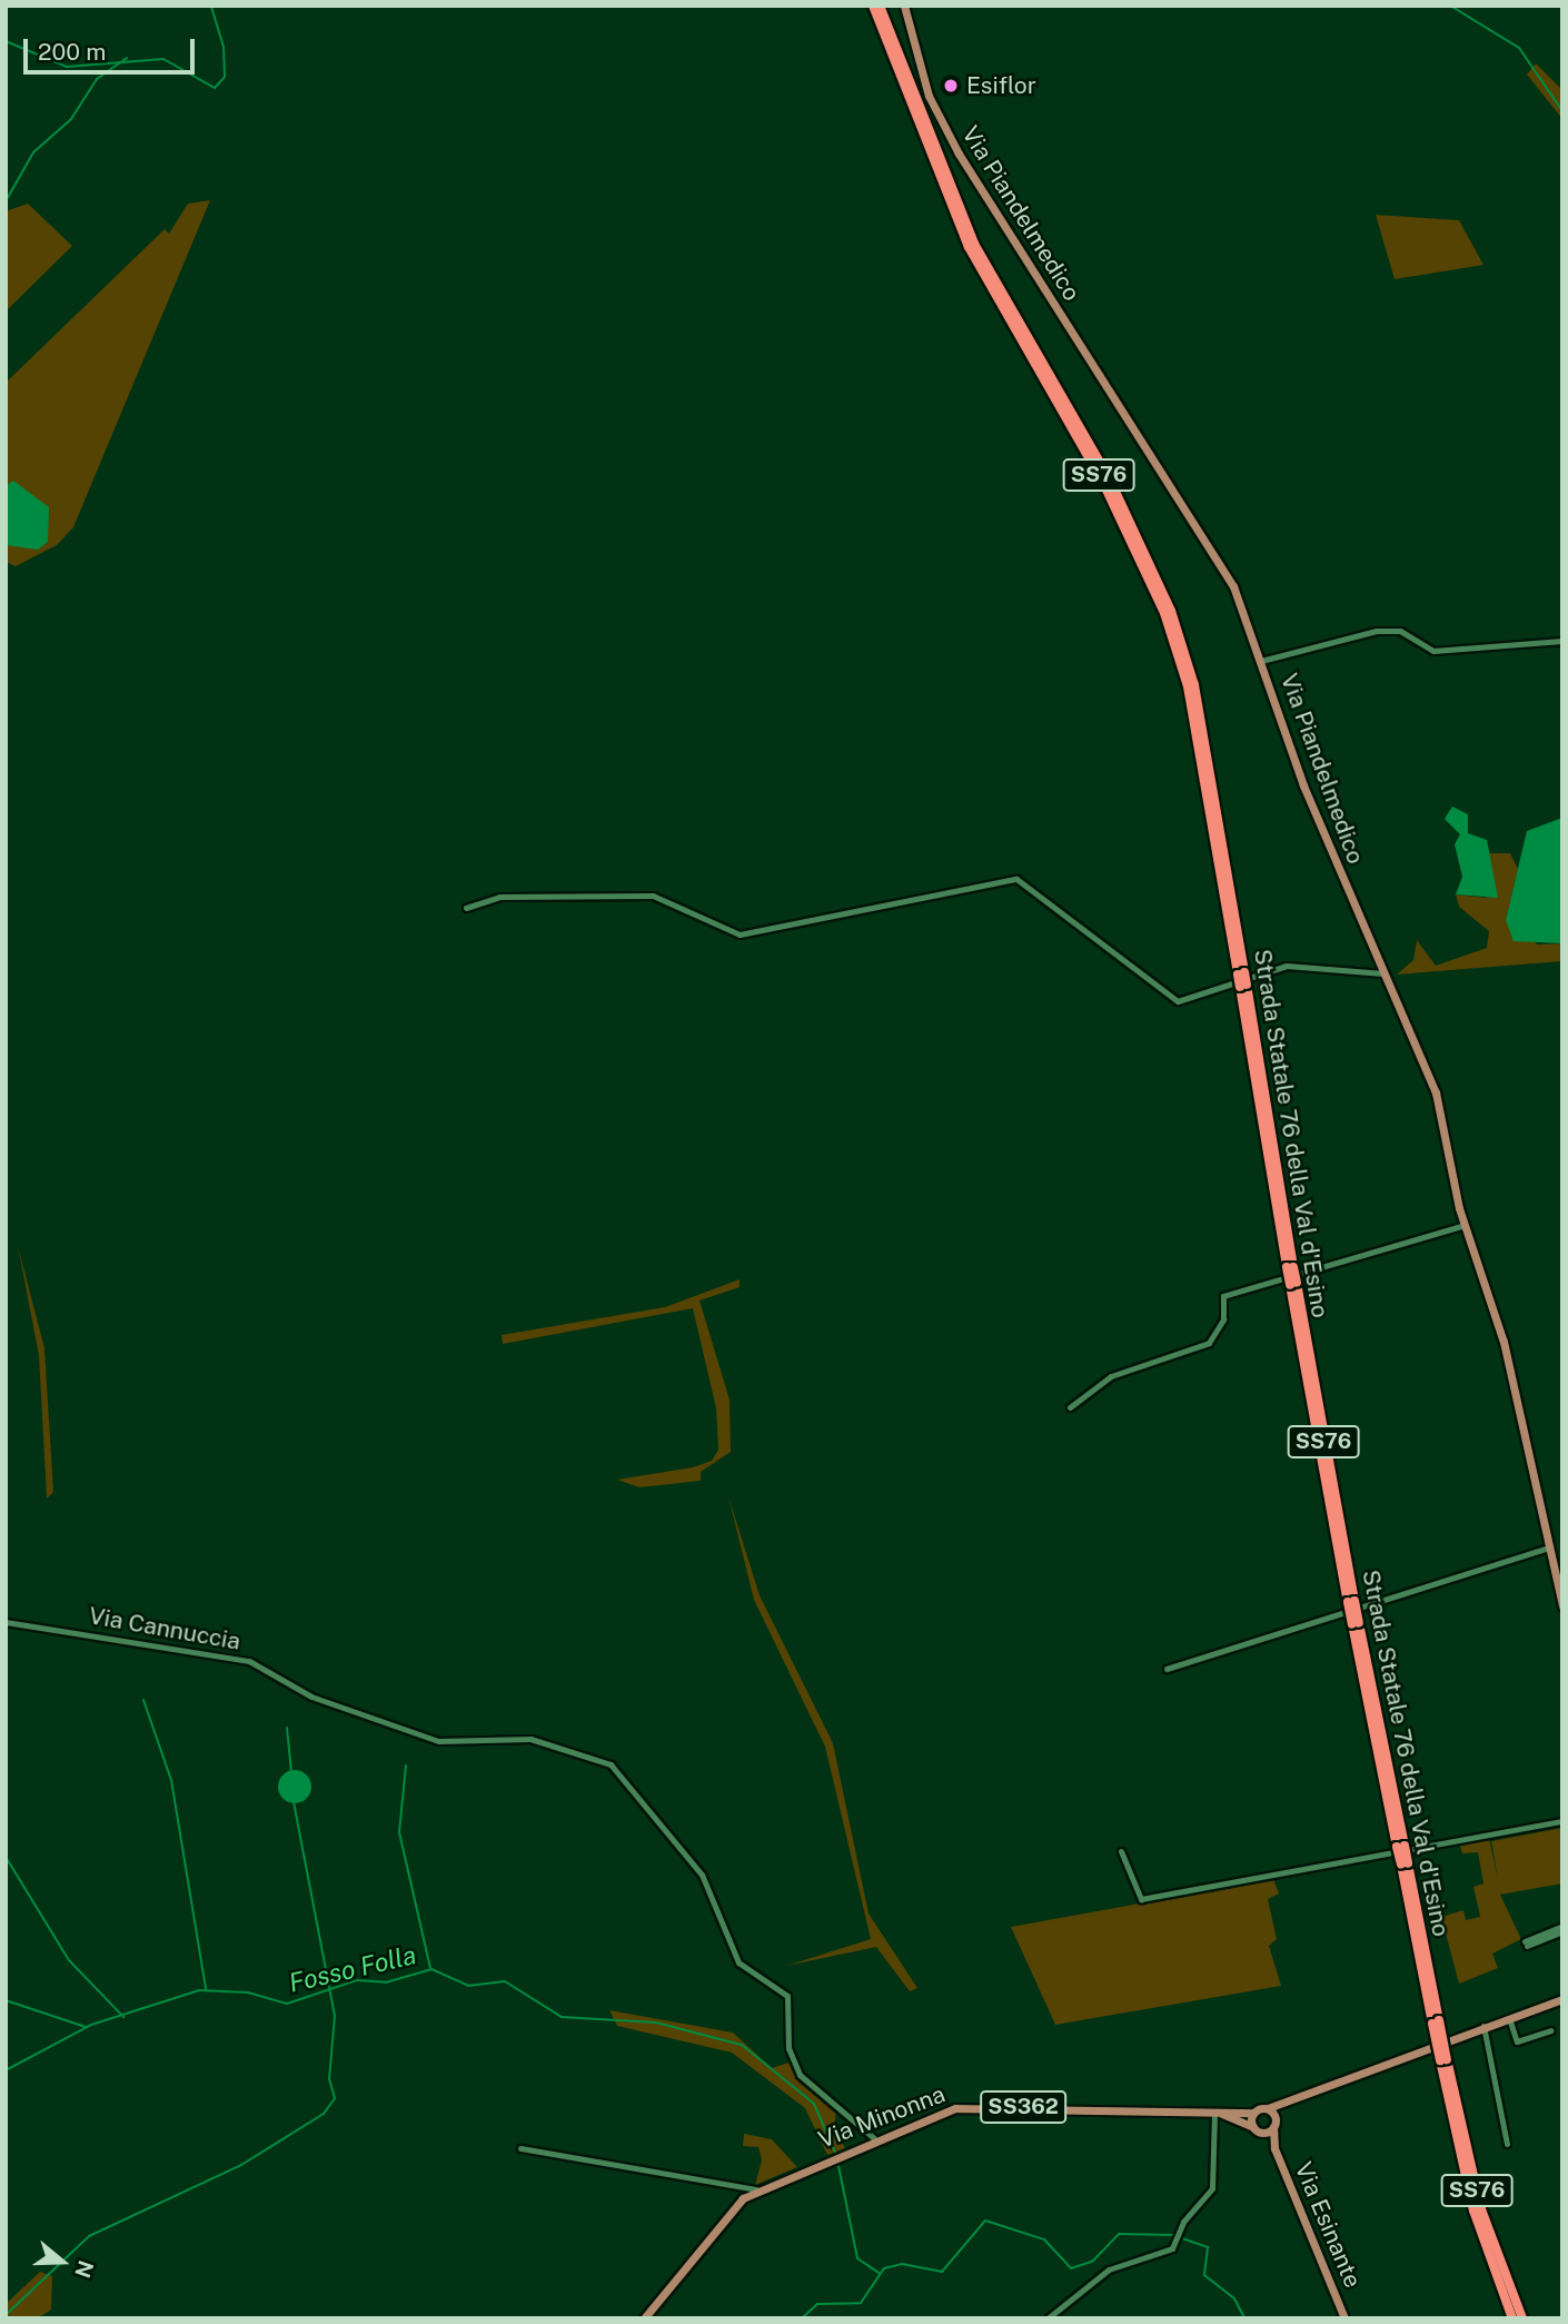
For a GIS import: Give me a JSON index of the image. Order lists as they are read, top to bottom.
{
  "streets": {
    "highway": ["SS76", "Strada Statale 76 della Val d'Esino"],
    "main road": [
      "Via Piandelmedico",
      "SS362",
      "Via Minonna",
      "Via Esinante"
    ],
    "street": ["Via Cannuccia"]
  },
  "crossings": [
    ["Via Cannuccia", "Via Minonna"],
    ["SS362", "Via Minonna"],
    ["Via Minonna", "Via Esinante"]
  ],
  "water": ["Fosso Folla"],
  "places": ["Esiflor"],
  "scale_bar": "200 m",
  "north": "right"
}
